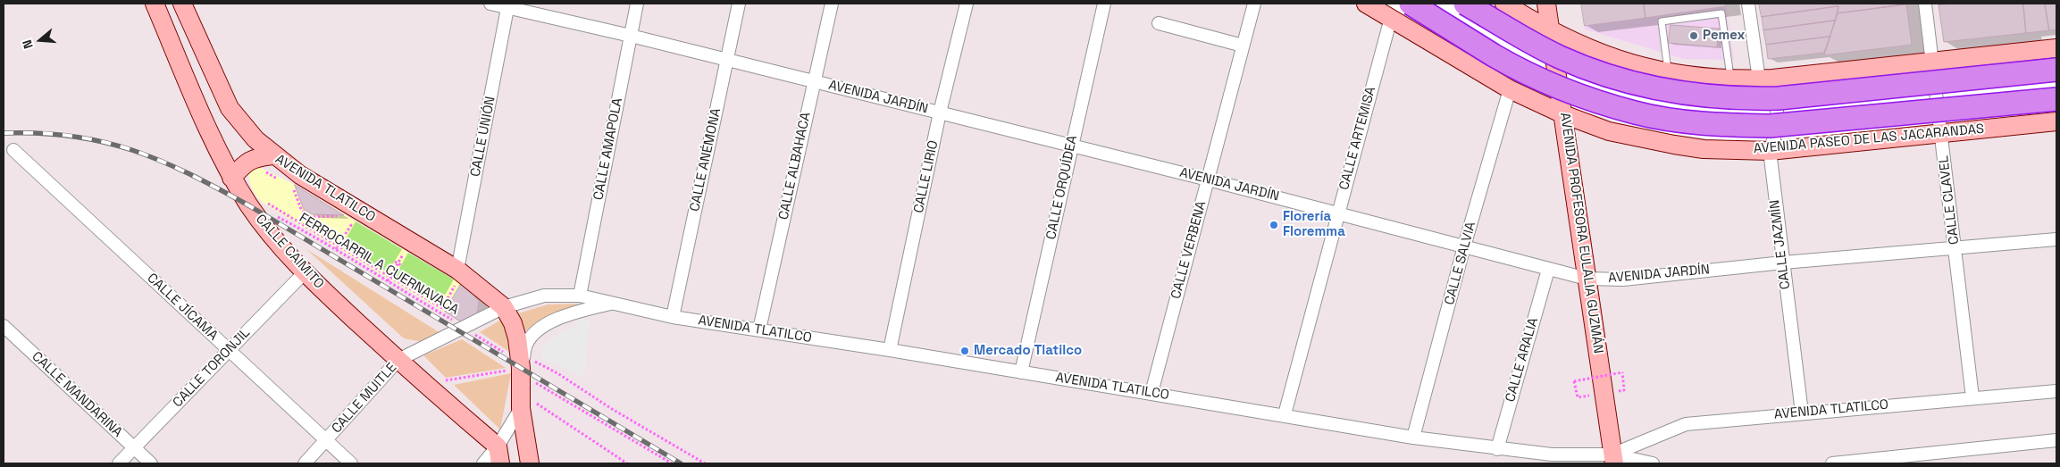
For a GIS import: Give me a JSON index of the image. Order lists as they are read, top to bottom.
{
  "streets": {
    "main road": [
      "AVENIDA PASEO DE LAS JACARANDAS",
      "AVENIDA TLATILCO",
      "AVENIDA PROFESORA EULALIA GUZMÁN",
      "CALLE CAIMITO"
    ],
    "street": [
      "AVENIDA JARDÍN",
      "CALLE UNIÓN",
      "CALLE ARTEMISA",
      "CALLE AMAPOLA",
      "CALLE ANÉMONA",
      "CALLE ALBAHACA",
      "CALLE LIRIO",
      "CALLE ORQUÍDEA",
      "CALLE CLAVEL",
      "CALLE JAZMÍN",
      "CALLE VERBENA",
      "CALLE SALVIA",
      "CALLE JÍCAMA",
      "CALLE ARALIA",
      "CALLE TORONJIL",
      "CALLE MANDARINA",
      "CALLE MUITLE"
    ],
    "path": ["FERROCARRIL A CUERNAVACA"]
  },
  "crossings": [
    ["AVENIDA JARDÍN", "CALLE UNIÓN"],
    ["AVENIDA JARDÍN", "CALLE ARTEMISA"],
    ["AVENIDA JARDÍN", "CALLE AMAPOLA"],
    ["AVENIDA JARDÍN", "CALLE ANÉMONA"],
    ["AVENIDA JARDÍN", "CALLE ALBAHACA"],
    ["AVENIDA JARDÍN", "CALLE LIRIO"],
    ["AVENIDA JARDÍN", "CALLE ORQUÍDEA"],
    ["AVENIDA JARDÍN", "CALLE CLAVEL"],
    ["AVENIDA JARDÍN", "AVENIDA PROFESORA EULALIA GUZMÁN"],
    ["AVENIDA JARDÍN", "CALLE JAZMÍN"],
    ["AVENIDA JARDÍN", "CALLE VERBENA"],
    ["AVENIDA JARDÍN", "CALLE SALVIA"],
    ["AVENIDA JARDÍN", "CALLE ARALIA"],
    ["CALLE UNIÓN", "AVENIDA TLATILCO"],
    ["CALLE ARTEMISA", "AVENIDA PASEO DE LAS JACARANDAS"],
    ["CALLE ARTEMISA", "AVENIDA TLATILCO"],
    ["AVENIDA PASEO DE LAS JACARANDAS", "CALLE CLAVEL"],
    ["AVENIDA PASEO DE LAS JACARANDAS", "AVENIDA PROFESORA EULALIA GUZMÁN"],
    ["AVENIDA PASEO DE LAS JACARANDAS", "CALLE JAZMÍN"],
    ["AVENIDA PASEO DE LAS JACARANDAS", "CALLE SALVIA"],
    ["CALLE AMAPOLA", "AVENIDA TLATILCO"],
    ["CALLE ANÉMONA", "AVENIDA TLATILCO"],
    ["CALLE ALBAHACA", "AVENIDA TLATILCO"],
    ["CALLE LIRIO", "AVENIDA TLATILCO"],
    ["CALLE ORQUÍDEA", "AVENIDA TLATILCO"],
    ["AVENIDA TLATILCO", "CALLE CLAVEL"],
    ["AVENIDA TLATILCO", "AVENIDA PROFESORA EULALIA GUZMÁN"],
    ["AVENIDA TLATILCO", "CALLE JAZMÍN"],
    ["AVENIDA TLATILCO", "CALLE VERBENA"],
    ["AVENIDA TLATILCO", "CALLE SALVIA"],
    ["AVENIDA TLATILCO", "FERROCARRIL A CUERNAVACA"],
    ["AVENIDA TLATILCO", "CALLE ARALIA"],
    ["AVENIDA TLATILCO", "CALLE MUITLE"],
    ["CALLE CAIMITO", "CALLE TORONJIL"],
    ["CALLE CAIMITO", "CALLE MUITLE"],
    ["FERROCARRIL A CUERNAVACA", "CALLE MUITLE"],
    ["CALLE JÍCAMA", "CALLE TORONJIL"],
    ["CALLE JÍCAMA", "CALLE MUITLE"],
    ["CALLE TORONJIL", "CALLE MANDARINA"]
  ],
  "places": ["Pemex", "Florería Floremma", "Mercado Tlatilco"],
  "north": "left"
}
